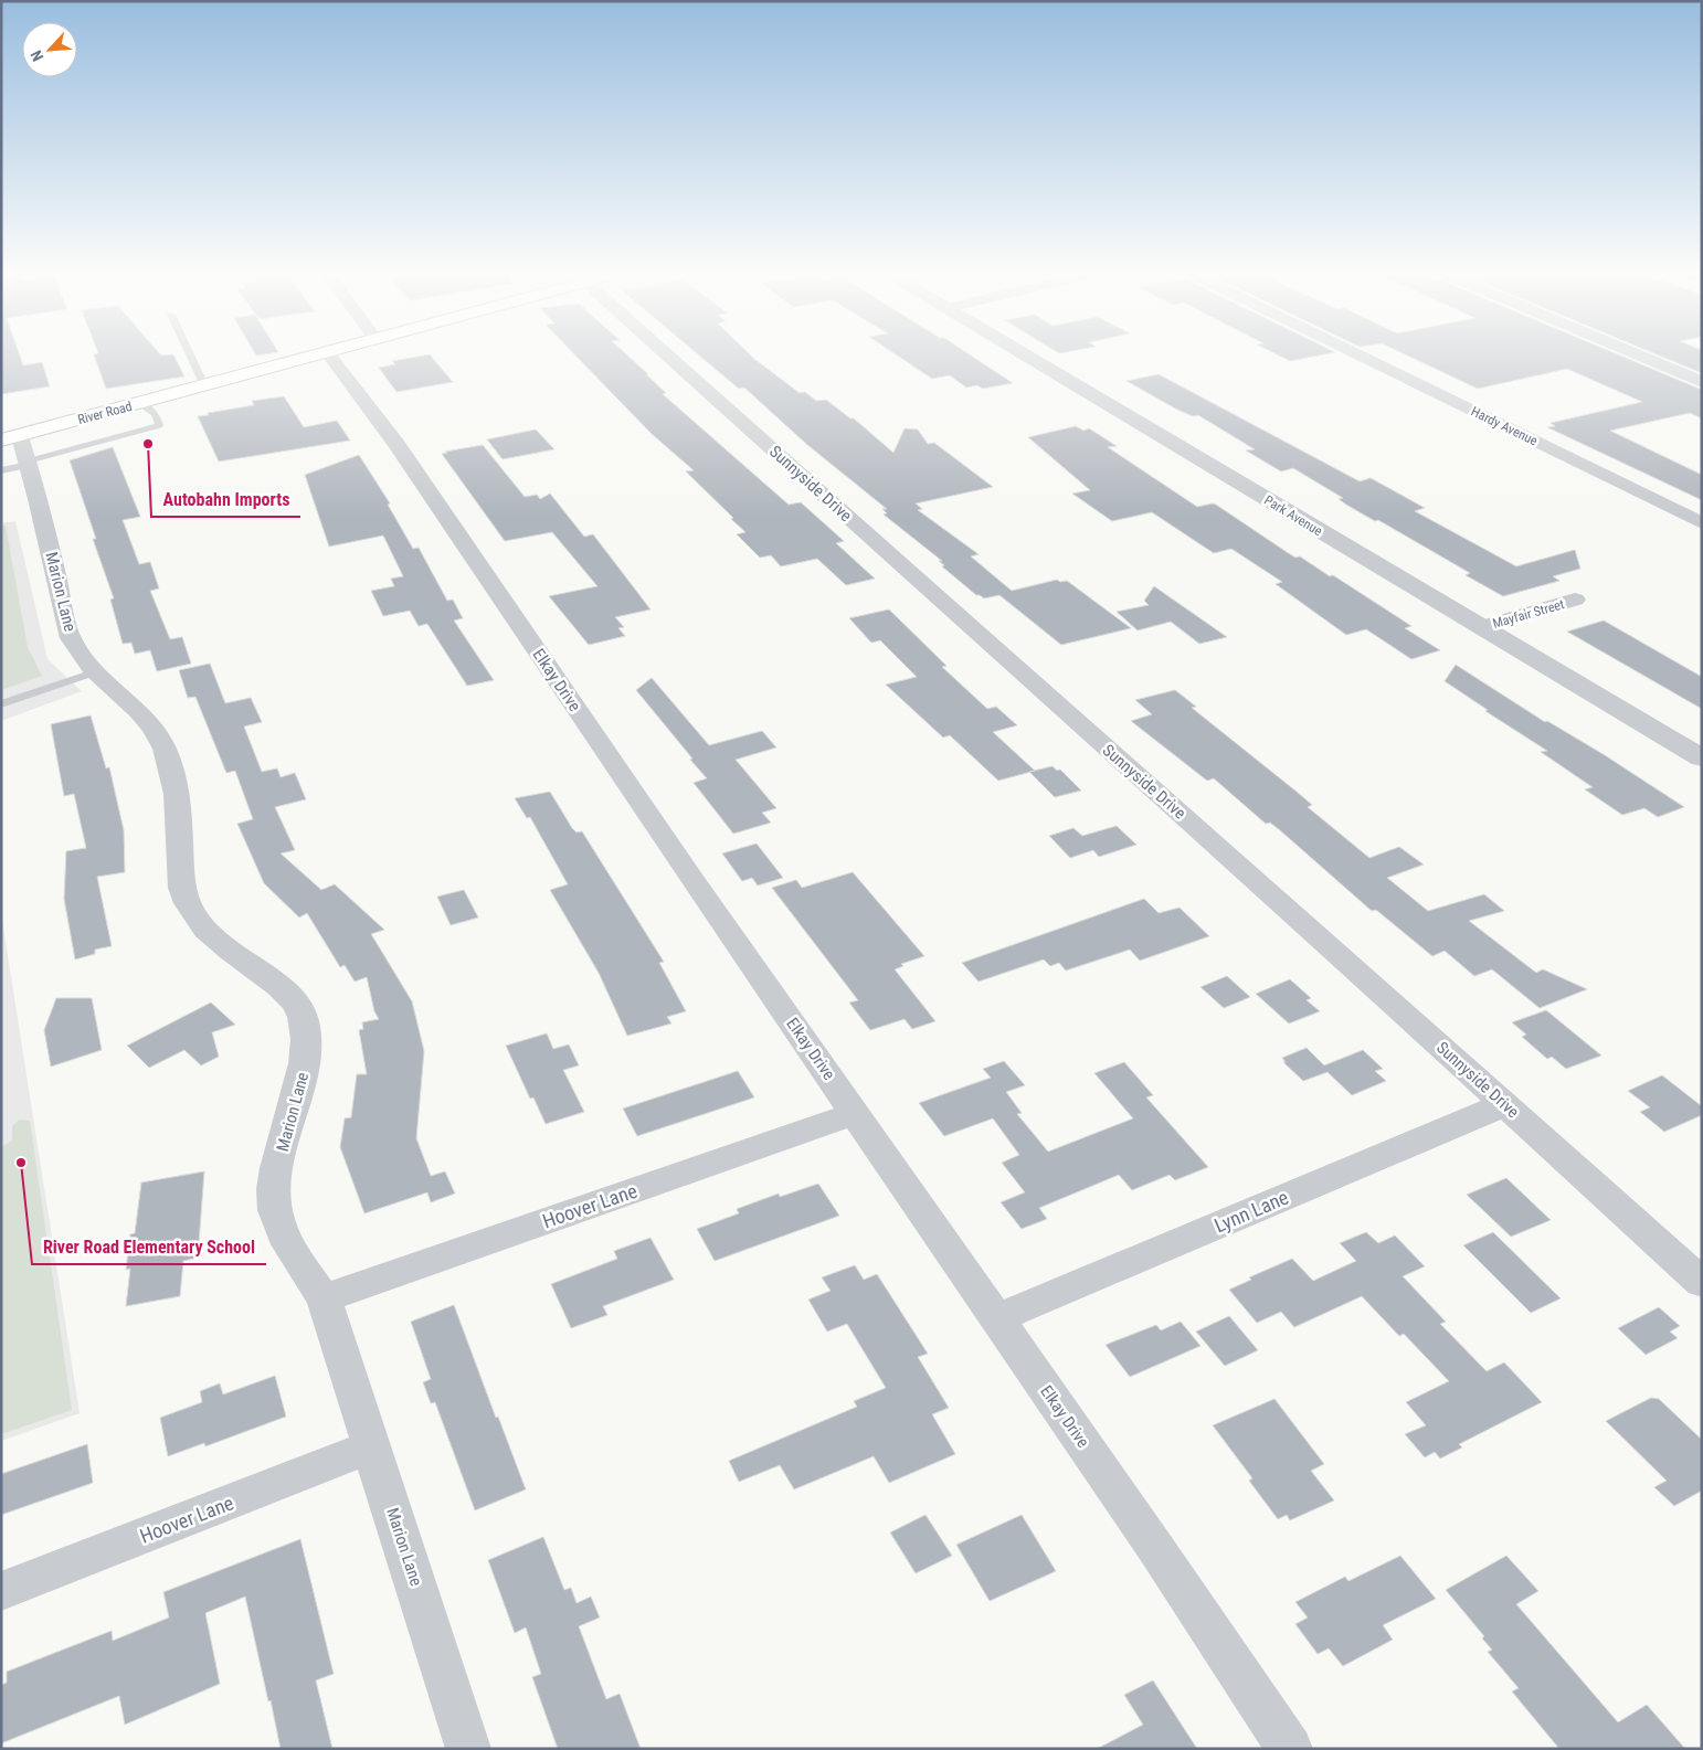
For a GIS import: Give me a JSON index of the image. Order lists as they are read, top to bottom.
{
  "streets": {
    "main road": ["River Road"],
    "street": [
      "Hardy Avenue",
      "Sunnyside Drive",
      "Park Avenue",
      "Marion Lane",
      "Mayfair Street",
      "Elkay Drive",
      "Hoover Lane",
      "Lynn Lane"
    ]
  },
  "crossings": [
    ["River Road", "Marion Lane"],
    ["Sunnyside Drive", "Lynn Lane"],
    ["Park Avenue", "Mayfair Street"],
    ["Marion Lane", "Hoover Lane"],
    ["Elkay Drive", "Hoover Lane"],
    ["Elkay Drive", "Lynn Lane"]
  ],
  "places": ["Autobahn Imports", "River Road Elementary School"],
  "north": "bottom left"
}
